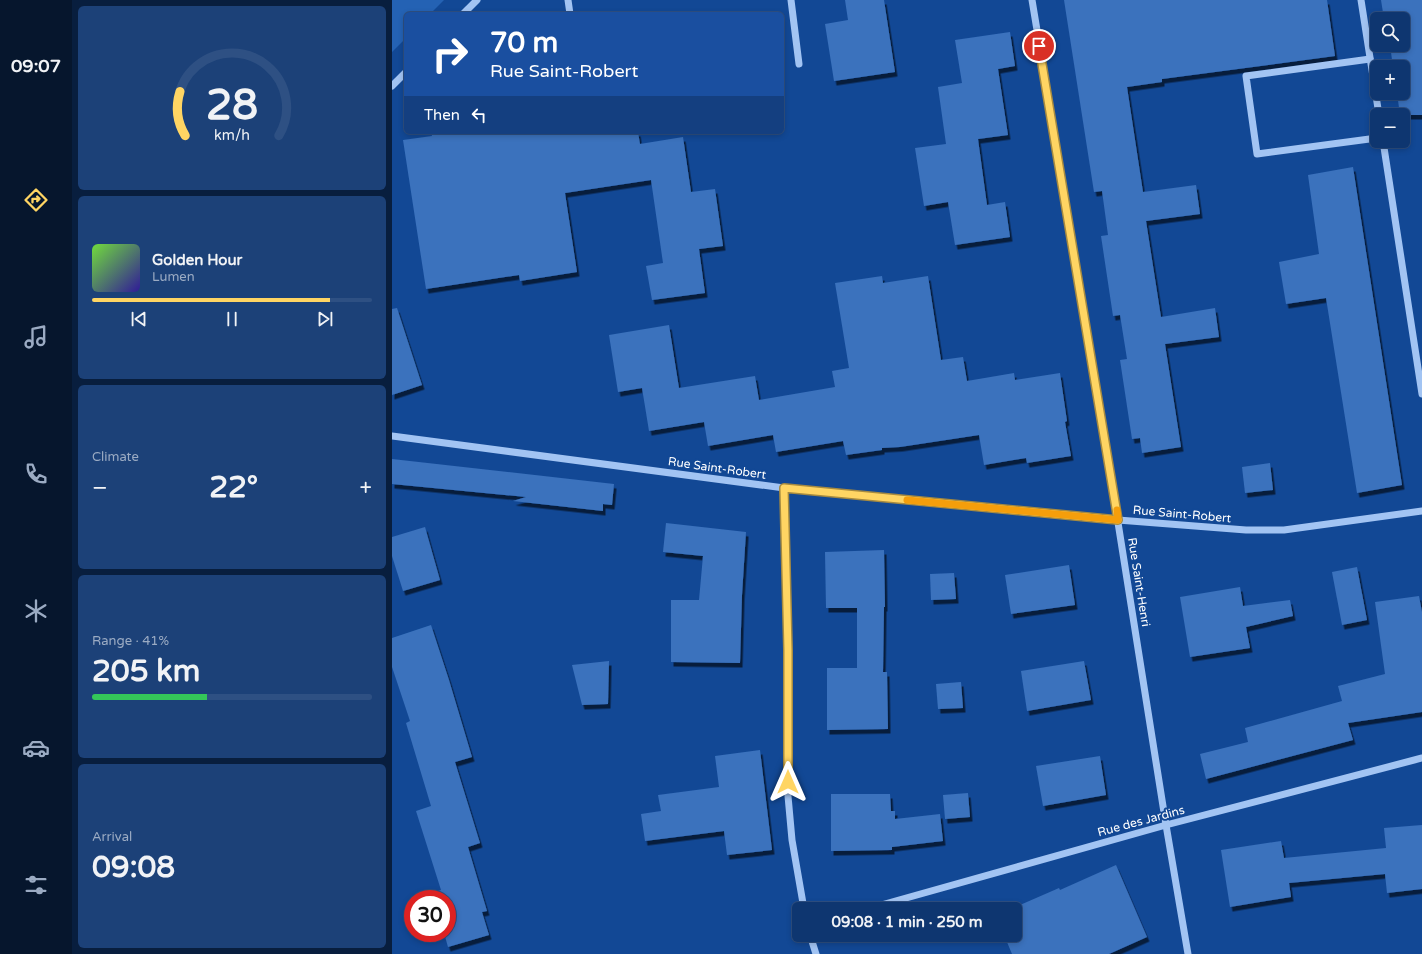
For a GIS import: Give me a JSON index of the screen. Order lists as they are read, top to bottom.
{
  "streets": {
    "street": ["Rue Saint-Robert", "Rue Saint-Henri", "Rue des Jardins"]
  },
  "crossings": [
    ["Rue Saint-Robert", "Rue Saint-Henri"],
    ["Rue Saint-Henri", "Rue des Jardins"]
  ],
  "page": {
    "tabs": "09:07",
    "map_buttons": ["+", "−"],
    "turn": ["70 m", "Rue Saint-Robert"],
    "then": "Then",
    "song": ["Golden Hour", "Lumen"],
    "tile": [
      "Climate",
      ["Range · 41%", "205 km"],
      ["Arrival", "09:08"]
    ],
    "heat": ["−", "22°", "+"],
    "limit": "30",
    "trip": "09:08 · 1 min · 250 m",
    "gauge": ["28", "km/h"]
  }
}
